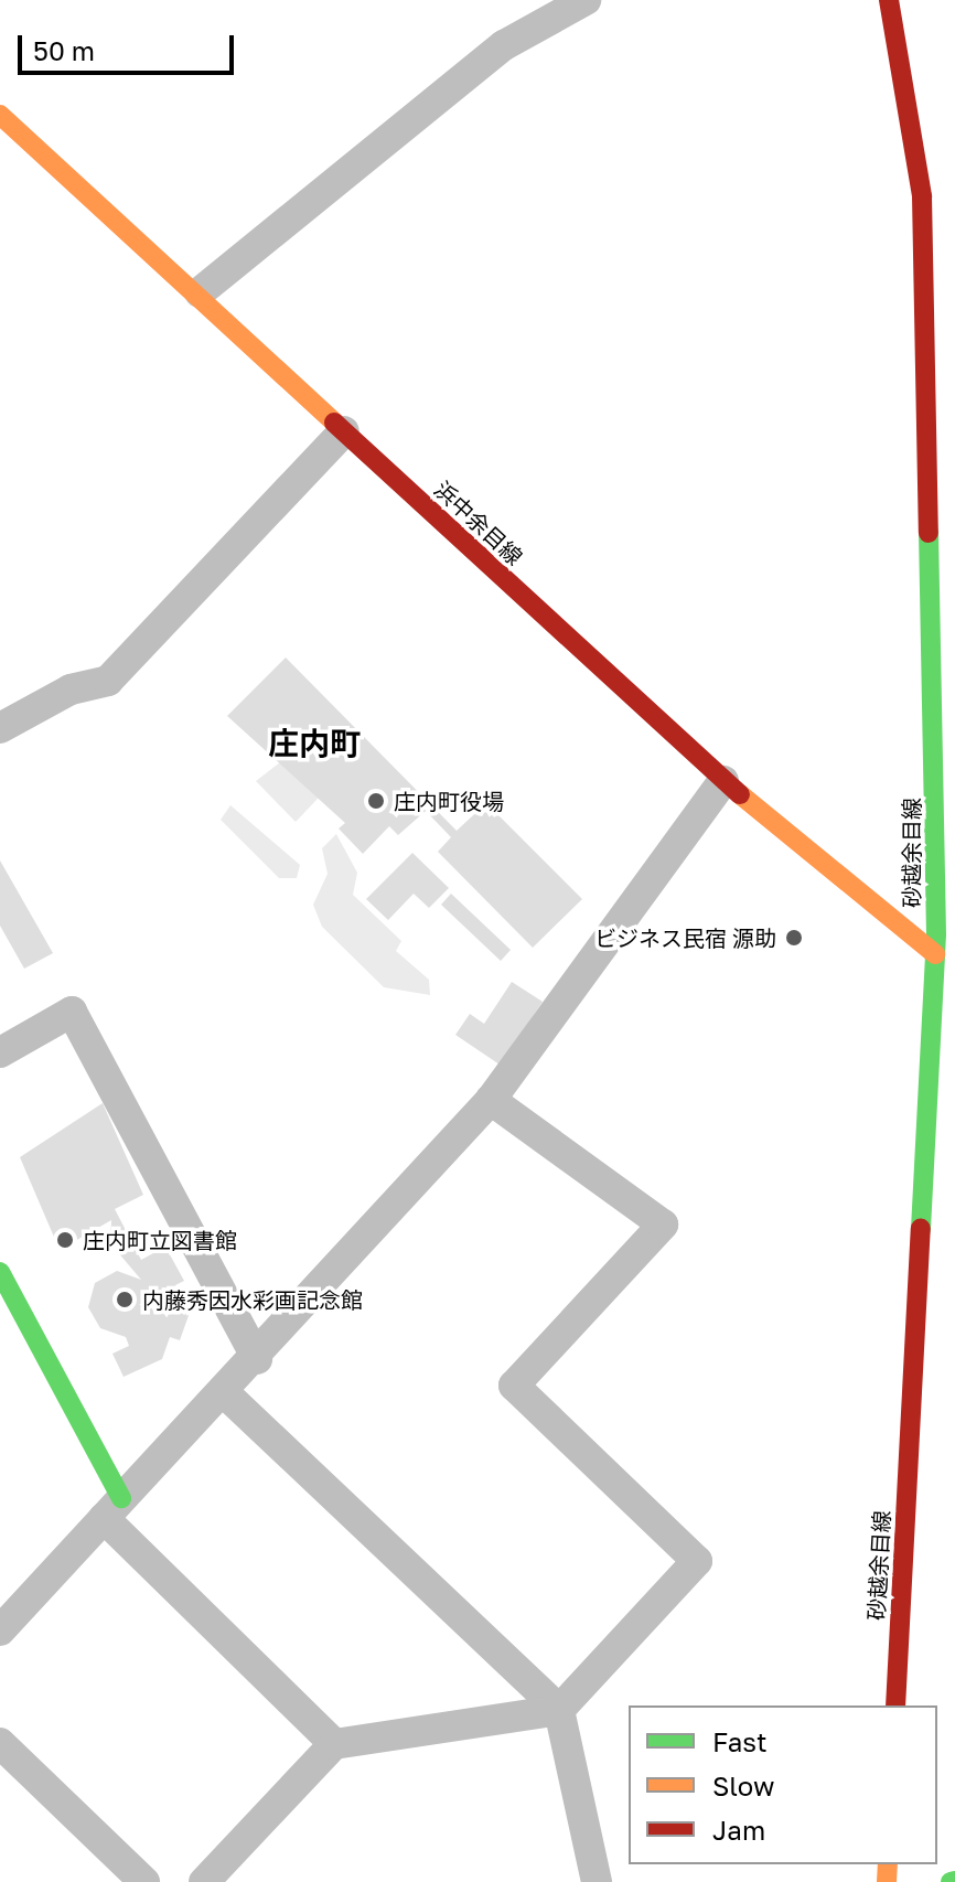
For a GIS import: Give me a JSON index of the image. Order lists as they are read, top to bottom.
{
  "streets": {
    "main road": ["浜中余目線", "砂越余目線"]
  },
  "crossings": [
    ["浜中余目線", "砂越余目線"]
  ],
  "districts": ["庄内町"],
  "places": [
    "庄内町役場",
    "ビジネス民宿 源助",
    "庄内町立図書館",
    "内藤秀因水彩画記念館"
  ],
  "legend": ["Fast", "Slow", "Jam"],
  "scale_bar": "50 m"
}
